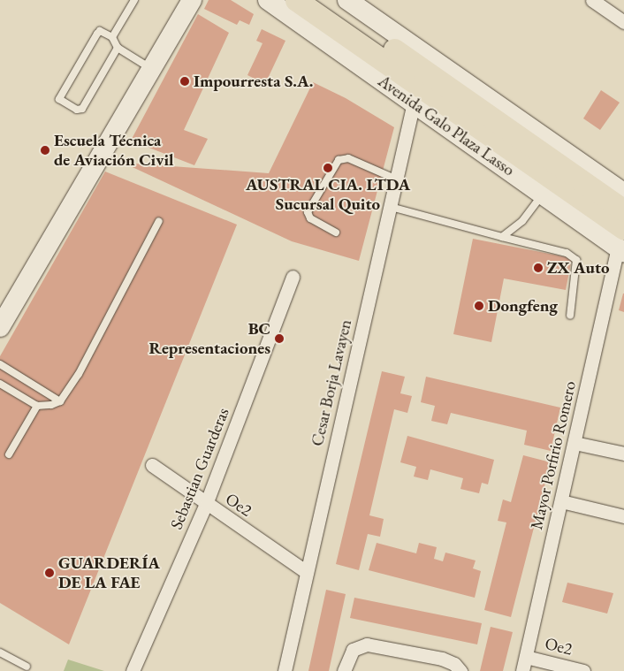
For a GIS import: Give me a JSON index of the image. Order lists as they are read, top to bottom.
{
  "streets": {
    "main road": ["Avenida Galo Plaza Lasso"],
    "street": [
      "Cesar Borja Lavayen",
      "Mayor Porfirio Romero",
      "Sebastian Guarderas",
      "Oe2"
    ]
  },
  "crossings": [
    ["Avenida Galo Plaza Lasso", "Cesar Borja Lavayen"],
    ["Avenida Galo Plaza Lasso", "Mayor Porfirio Romero"],
    ["Cesar Borja Lavayen", "Oe2"],
    ["Mayor Porfirio Romero", "Oe2"],
    ["Sebastian Guarderas", "Oe2"]
  ],
  "places": [
    "Impourresta S.A.",
    "Escuela Técnica de Aviación Civil",
    "AUSTRAL CIA. LTDA Sucursal Quito",
    "ZX Auto",
    "Dongfeng",
    "BC Representaciones",
    "GUARDERÍA DE LA FAE"
  ]
}
